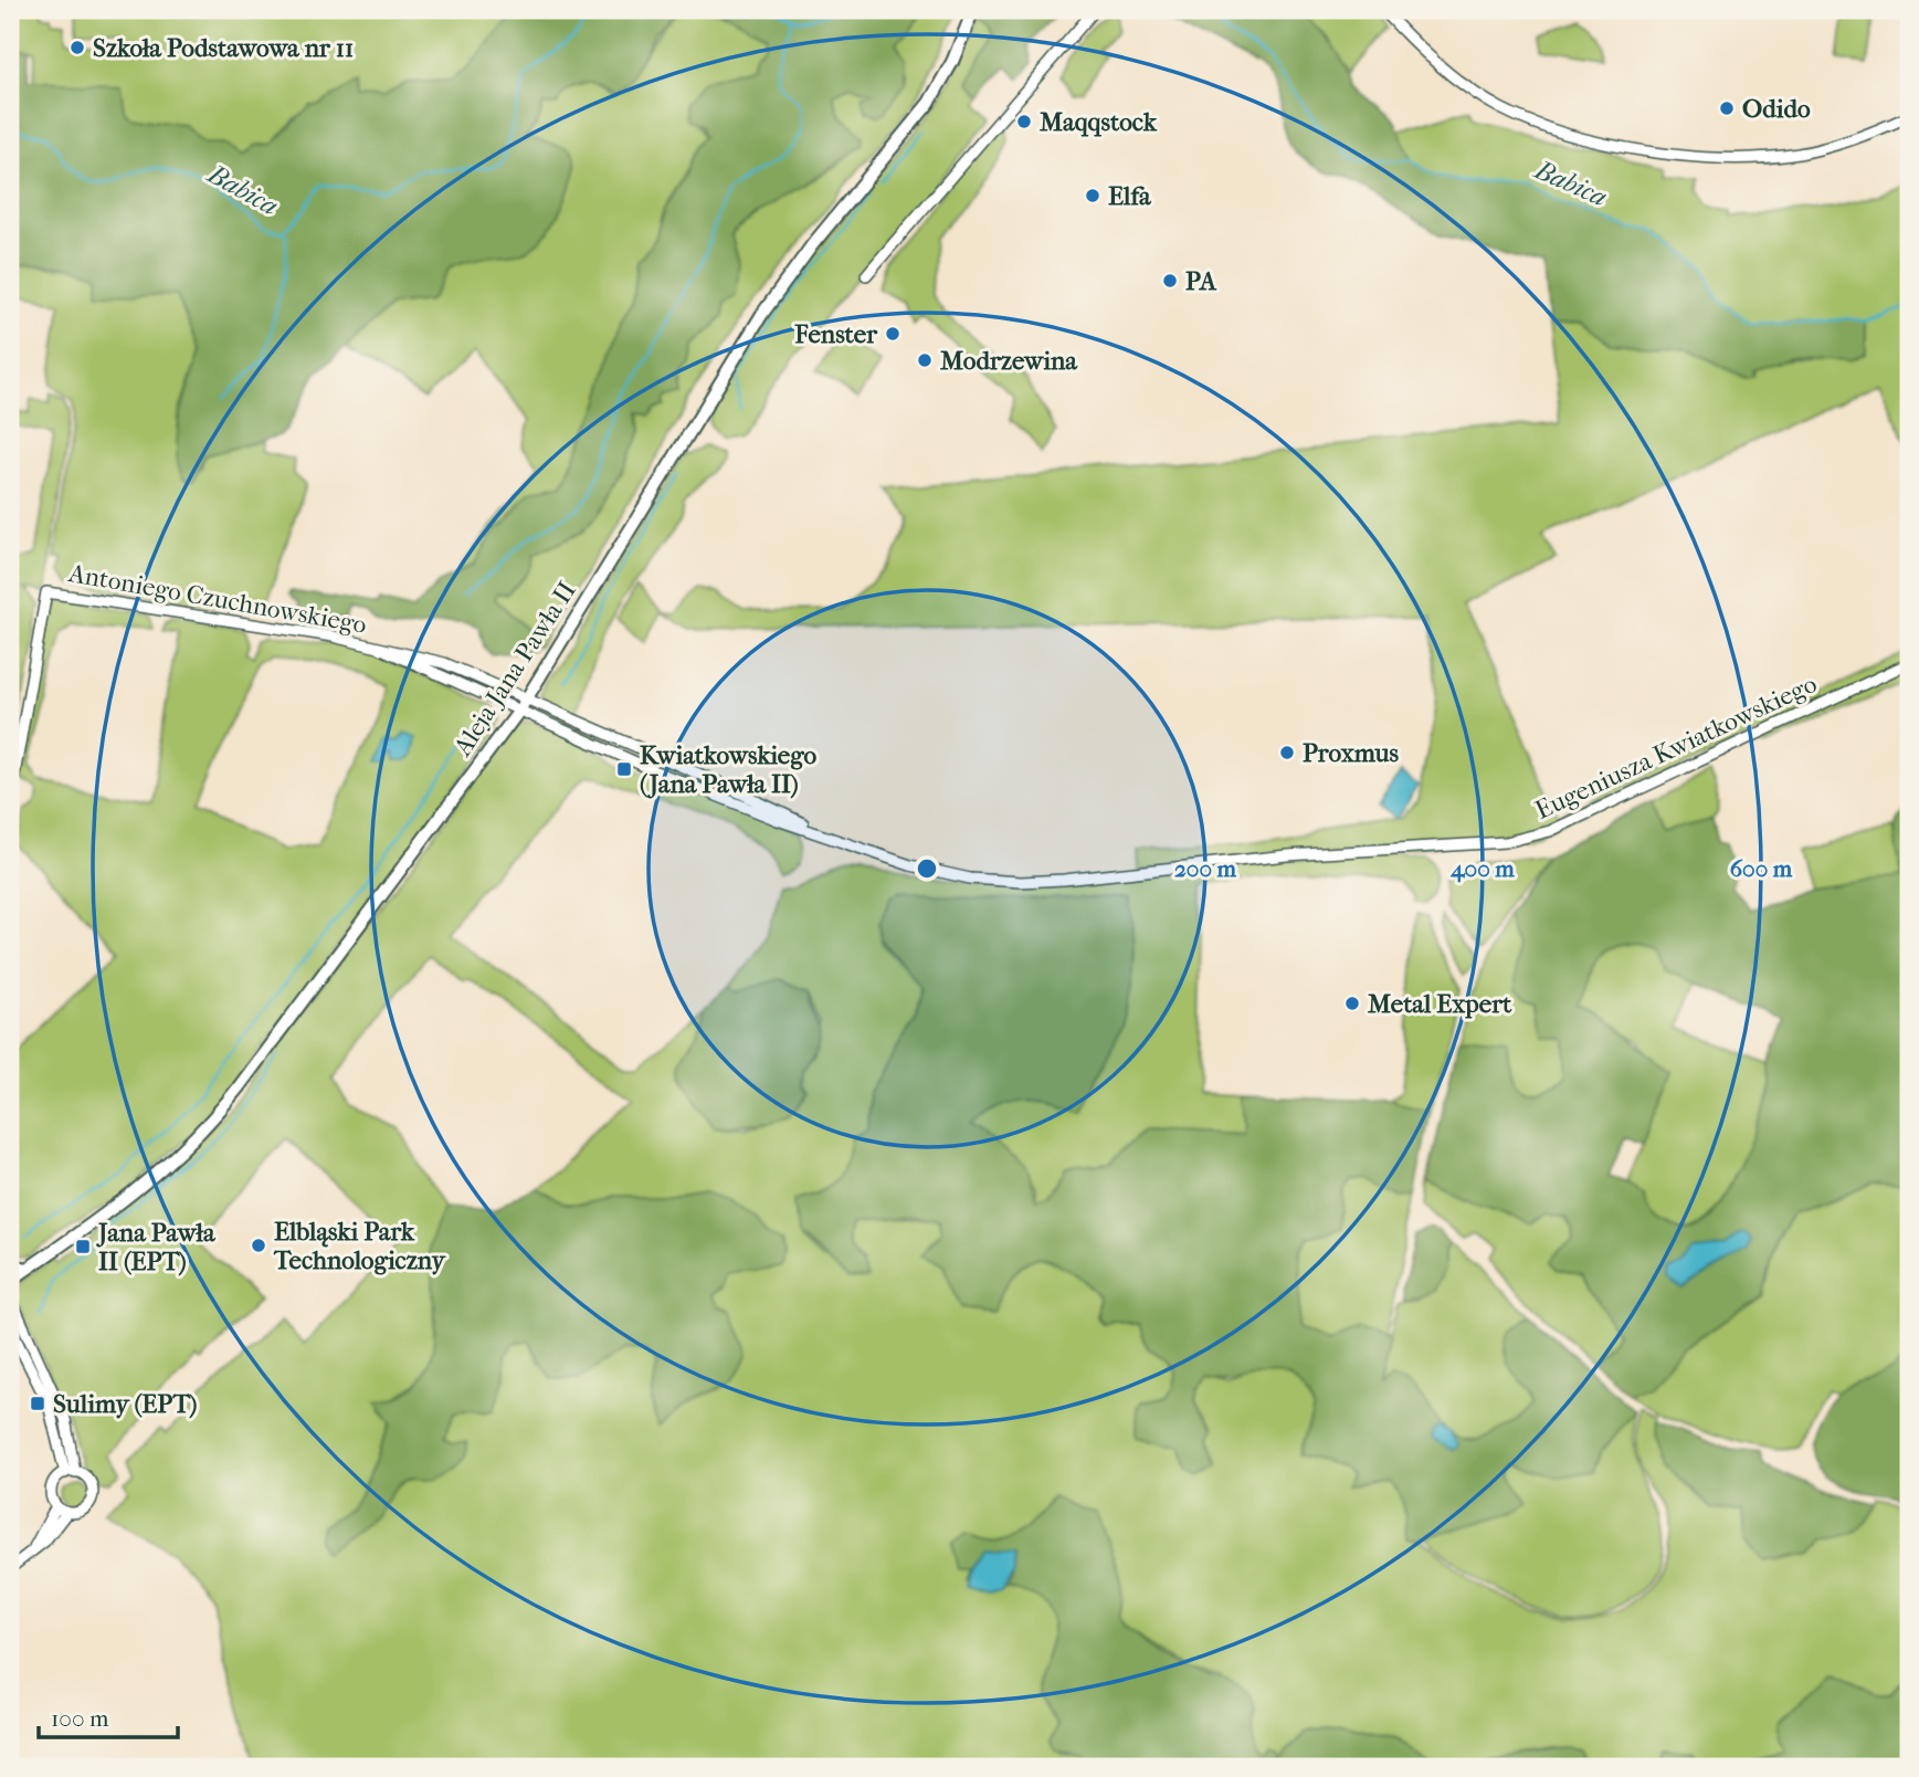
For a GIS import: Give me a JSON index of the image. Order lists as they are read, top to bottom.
{
  "streets": {
    "street": ["Antoniego Czuchnowskiego", "Aleja Jana Pawła II", "Eugeniusza Kwiatkowskiego"]
  },
  "crossings": [
    ["Antoniego Czuchnowskiego", "Aleja Jana Pawła II"],
    ["Antoniego Czuchnowskiego", "Eugeniusza Kwiatkowskiego"],
    ["Aleja Jana Pawła II", "Eugeniusza Kwiatkowskiego"]
  ],
  "water": ["Babica"],
  "places": {
    "other": [
      "Szkoła Podstawowa nr 11",
      "Odido",
      "Maqqstock",
      "Elfa",
      "PA",
      "Fenster",
      "Modrzewina",
      "Proxmus",
      "Metal Expert",
      "Elbląski Park Technologiczny"
    ],
    "transit": ["Kwiatkowskiego (Jana Pawła II)", "Jana Pawła II (EPT)", "Sulimy (EPT)"]
  },
  "scale_bar": "100 m",
  "rings": ["200 m", "400 m", "600 m"]
}
